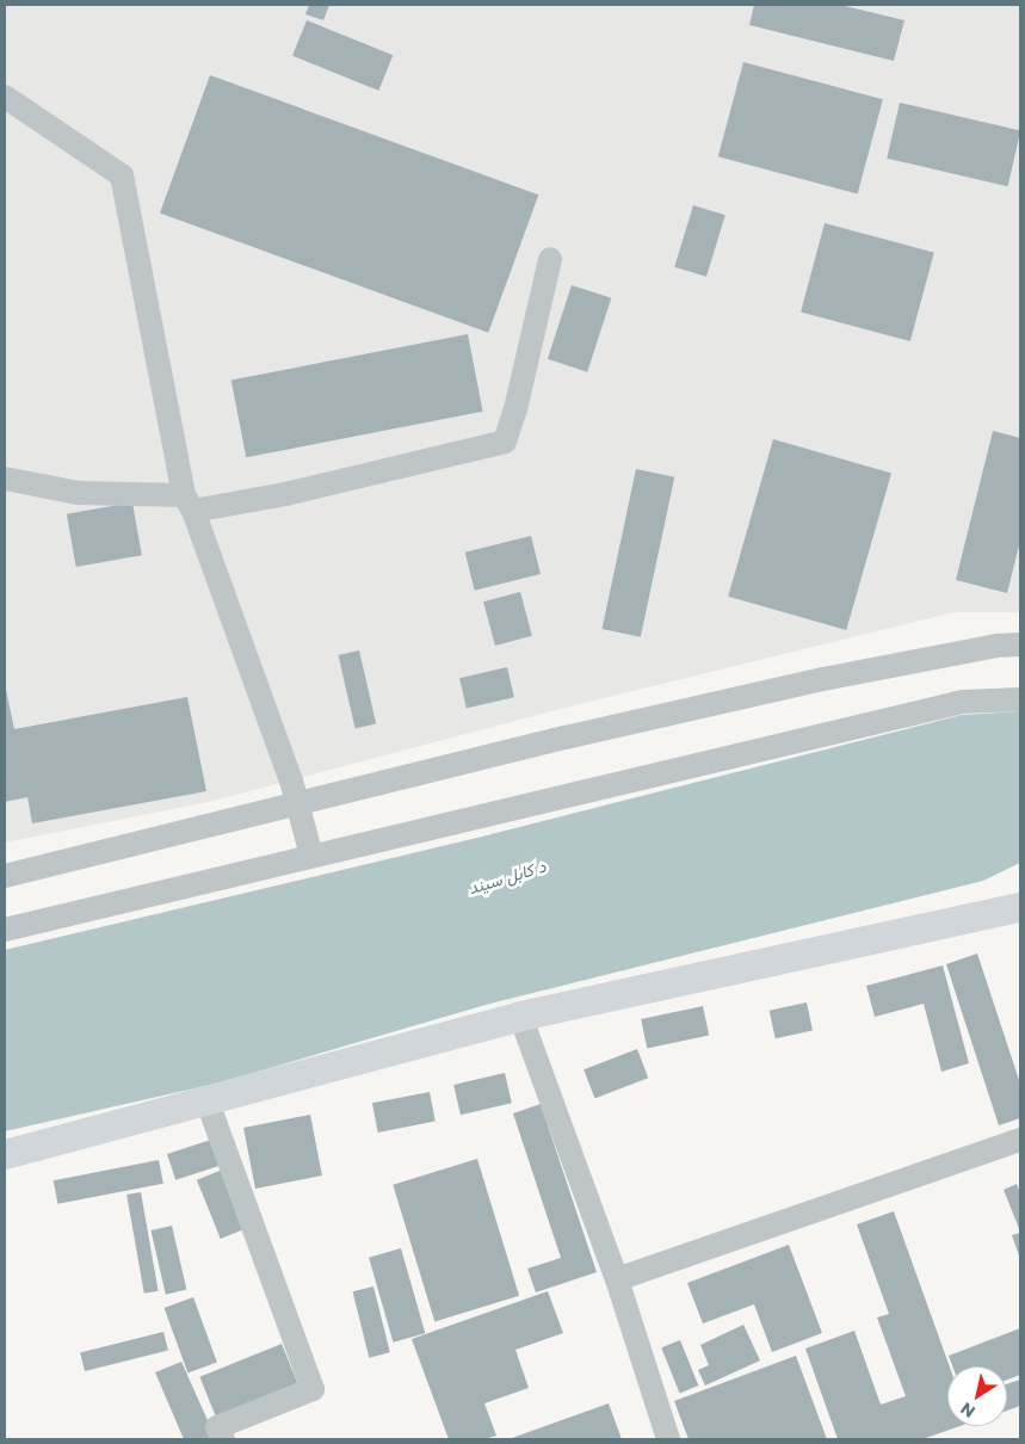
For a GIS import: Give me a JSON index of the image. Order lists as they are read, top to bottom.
{
  "water": ["د کابل سيند"],
  "north": "bottom left"
}
